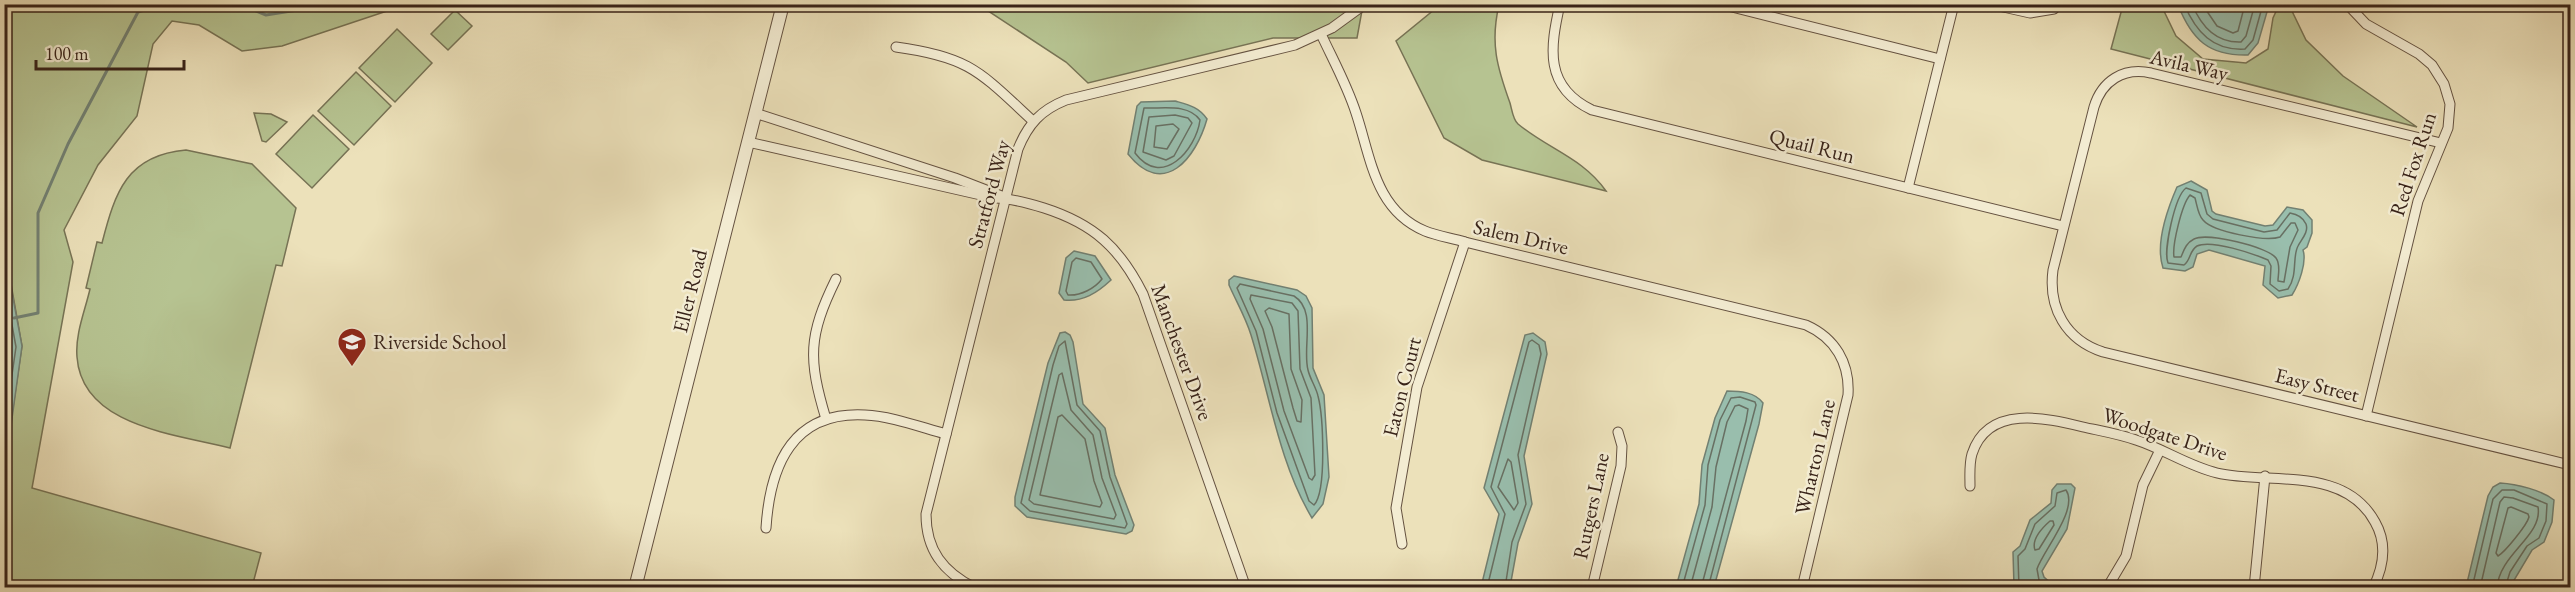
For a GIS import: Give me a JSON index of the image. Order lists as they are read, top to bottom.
{
  "streets": {
    "street": [
      "Avila Way",
      "Quail Run",
      "Red Fox Run",
      "Stratford Way",
      "Salem Drive",
      "Eller Road",
      "Manchester Drive",
      "Easy Street",
      "Eaton Court",
      "Woodgate Drive",
      "Wharton Lane",
      "Rutgers Lane"
    ]
  },
  "crossings": [
    ["Avila Way", "Quail Run"],
    ["Avila Way", "Red Fox Run"],
    ["Avila Way", "Easy Street"],
    ["Red Fox Run", "Easy Street"],
    ["Stratford Way", "Salem Drive"],
    ["Stratford Way", "Manchester Drive"],
    ["Salem Drive", "Eaton Court"],
    ["Salem Drive", "Wharton Lane"],
    ["Eller Road", "Manchester Drive"]
  ],
  "places": {
    "school or university": ["Riverside School"]
  },
  "scale_bar": "100 m"
}
